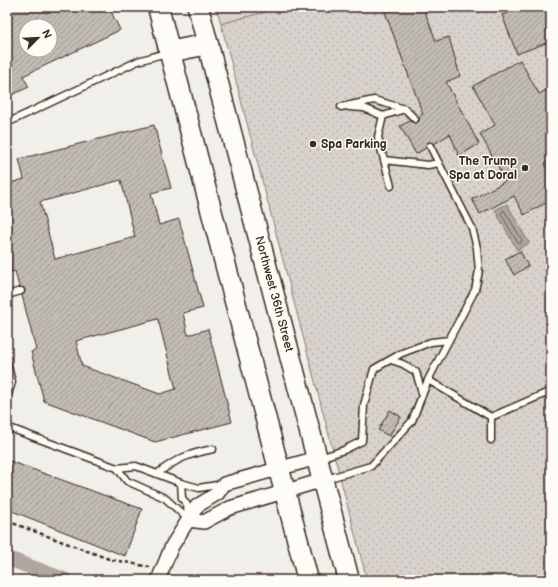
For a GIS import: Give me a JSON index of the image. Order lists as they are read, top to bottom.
{
  "streets": {
    "main road": ["Northwest 36th Street"]
  },
  "places": ["Spa Parking", "The Trump Spa at Doral"],
  "north": "top right"
}
